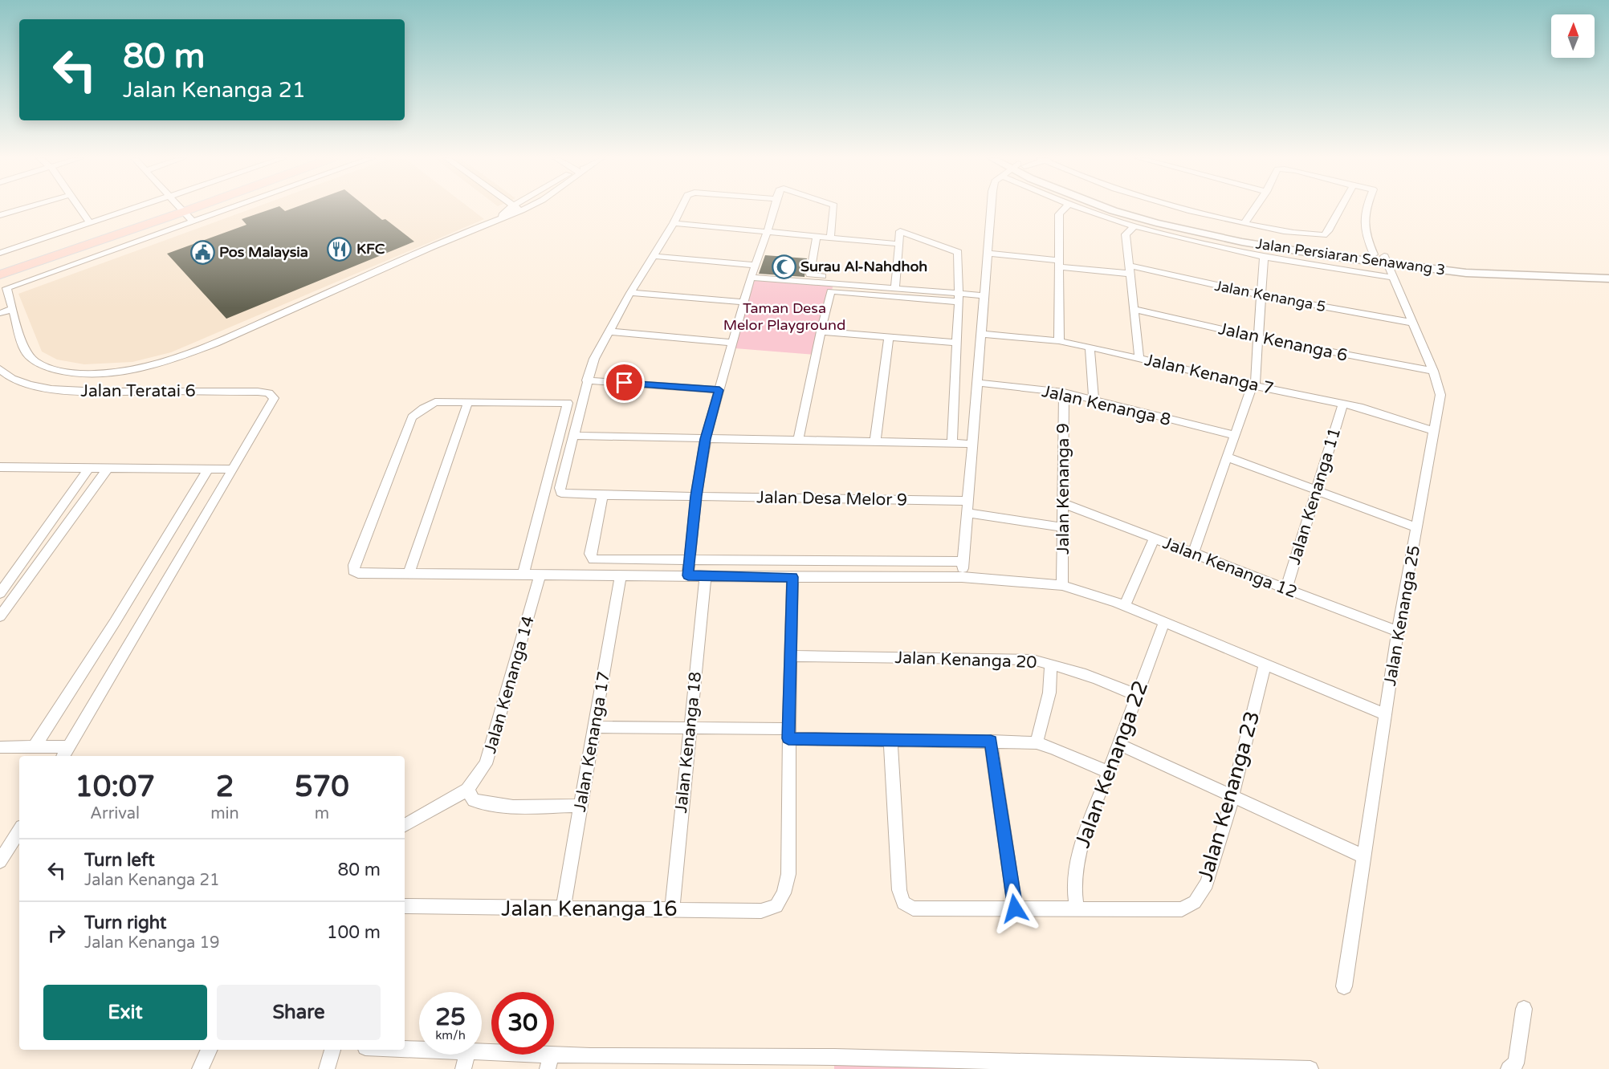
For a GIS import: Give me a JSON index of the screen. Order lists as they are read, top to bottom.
{
  "streets": {
    "street": [
      "Jalan Persiaran Senawang 3",
      "Jalan Kenanga 5",
      "Jalan Kenanga 6",
      "Jalan Kenanga 7",
      "Jalan Teratai 6",
      "Jalan Kenanga 8",
      "Jalan Kenanga 9",
      "Jalan Kenanga 11",
      "Jalan Desa Melor 9",
      "Jalan Kenanga 12",
      "Jalan Kenanga 25",
      "Jalan Kenanga 20",
      "Jalan Kenanga 14",
      "Jalan Kenanga 17",
      "Jalan Kenanga 18",
      "Jalan Kenanga 22",
      "Jalan Kenanga 23",
      "Jalan Kenanga 16"
    ]
  },
  "crossings": [
    ["Jalan Persiaran Senawang 3", "Jalan Kenanga 25"],
    ["Jalan Kenanga 5", "Jalan Kenanga 25"],
    ["Jalan Kenanga 6", "Jalan Kenanga 25"],
    ["Jalan Kenanga 7", "Jalan Kenanga 11"],
    ["Jalan Kenanga 7", "Jalan Kenanga 25"],
    ["Jalan Kenanga 8", "Jalan Kenanga 9"],
    ["Jalan Kenanga 9", "Jalan Kenanga 12"],
    ["Jalan Kenanga 11", "Jalan Kenanga 12"],
    ["Jalan Kenanga 12", "Jalan Kenanga 25"],
    ["Jalan Kenanga 20", "Jalan Kenanga 22"],
    ["Jalan Kenanga 17", "Jalan Kenanga 16"],
    ["Jalan Kenanga 18", "Jalan Kenanga 16"],
    ["Jalan Kenanga 22", "Jalan Kenanga 23"]
  ],
  "parks": ["Taman Desa Melor Playground"],
  "places": {
    "restaurant": ["KFC"],
    "public building": ["Pos Malaysia"],
    "mosque": ["Surau Al-Nahdhoh"]
  },
  "north": "top",
  "page": {
    "turn": ["80 m", "Jalan Kenanga 21"],
    "eta": [
      "10:07",
      "Arrival",
      "2",
      "min",
      "570",
      "m"
    ],
    "list": [
      {
        "name": "Turn left",
        "note": "Jalan Kenanga 21",
        "value": "80 m"
      },
      {
        "name": "Turn right",
        "note": "Jalan Kenanga 19",
        "value": "100 m"
      }
    ],
    "buttons": ["Exit", "Share"],
    "speed": "25 km/h",
    "limit": "30"
  }
}
